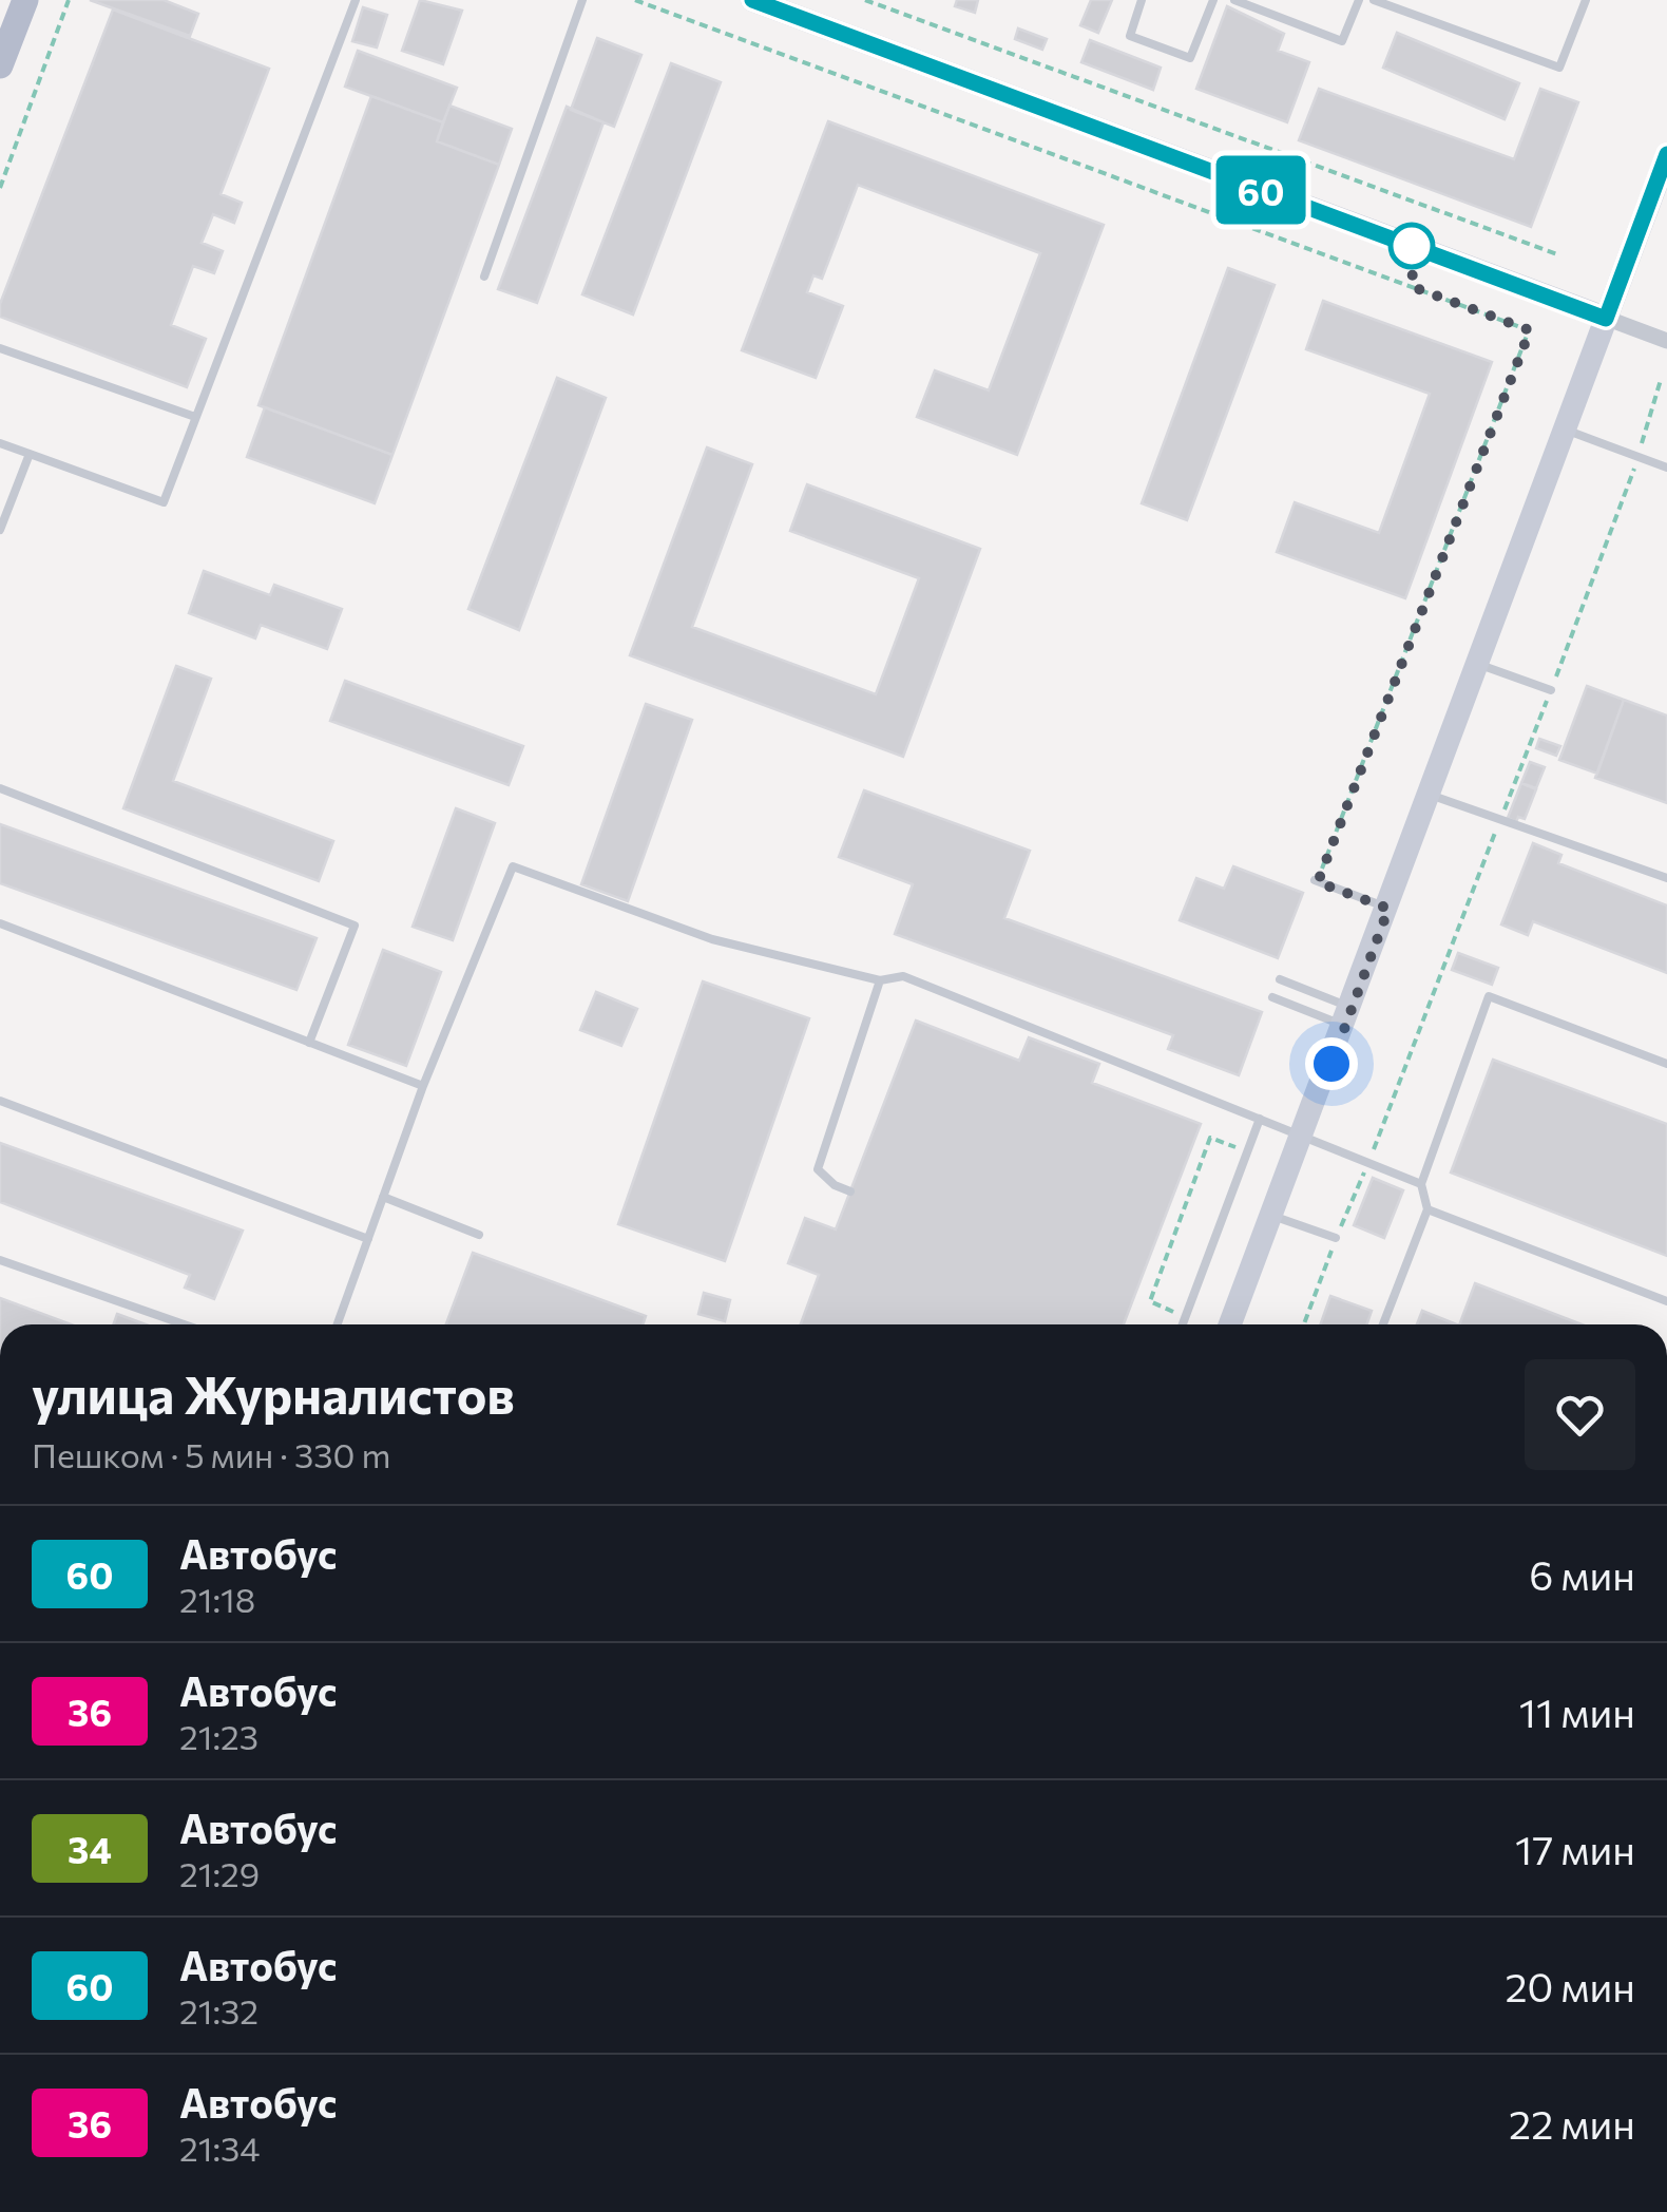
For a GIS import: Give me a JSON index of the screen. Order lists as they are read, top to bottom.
{
  "lines": ["bus line 60"],
  "page": {
    "on_map": "60",
    "heading": ["улица Журналистов", "Пешком · 5 мин · 330 m"],
    "list": [
      {
        "mark": "60",
        "name": "Автобус",
        "note": "21:18",
        "value": "6 мин"
      },
      {
        "mark": "36",
        "name": "Автобус",
        "note": "21:23",
        "value": "11 мин"
      },
      {
        "mark": "34",
        "name": "Автобус",
        "note": "21:29",
        "value": "17 мин"
      },
      {
        "mark": "60",
        "name": "Автобус",
        "note": "21:32",
        "value": "20 мин"
      },
      {
        "mark": "36",
        "name": "Автобус",
        "note": "21:34",
        "value": "22 мин"
      }
    ]
  }
}
